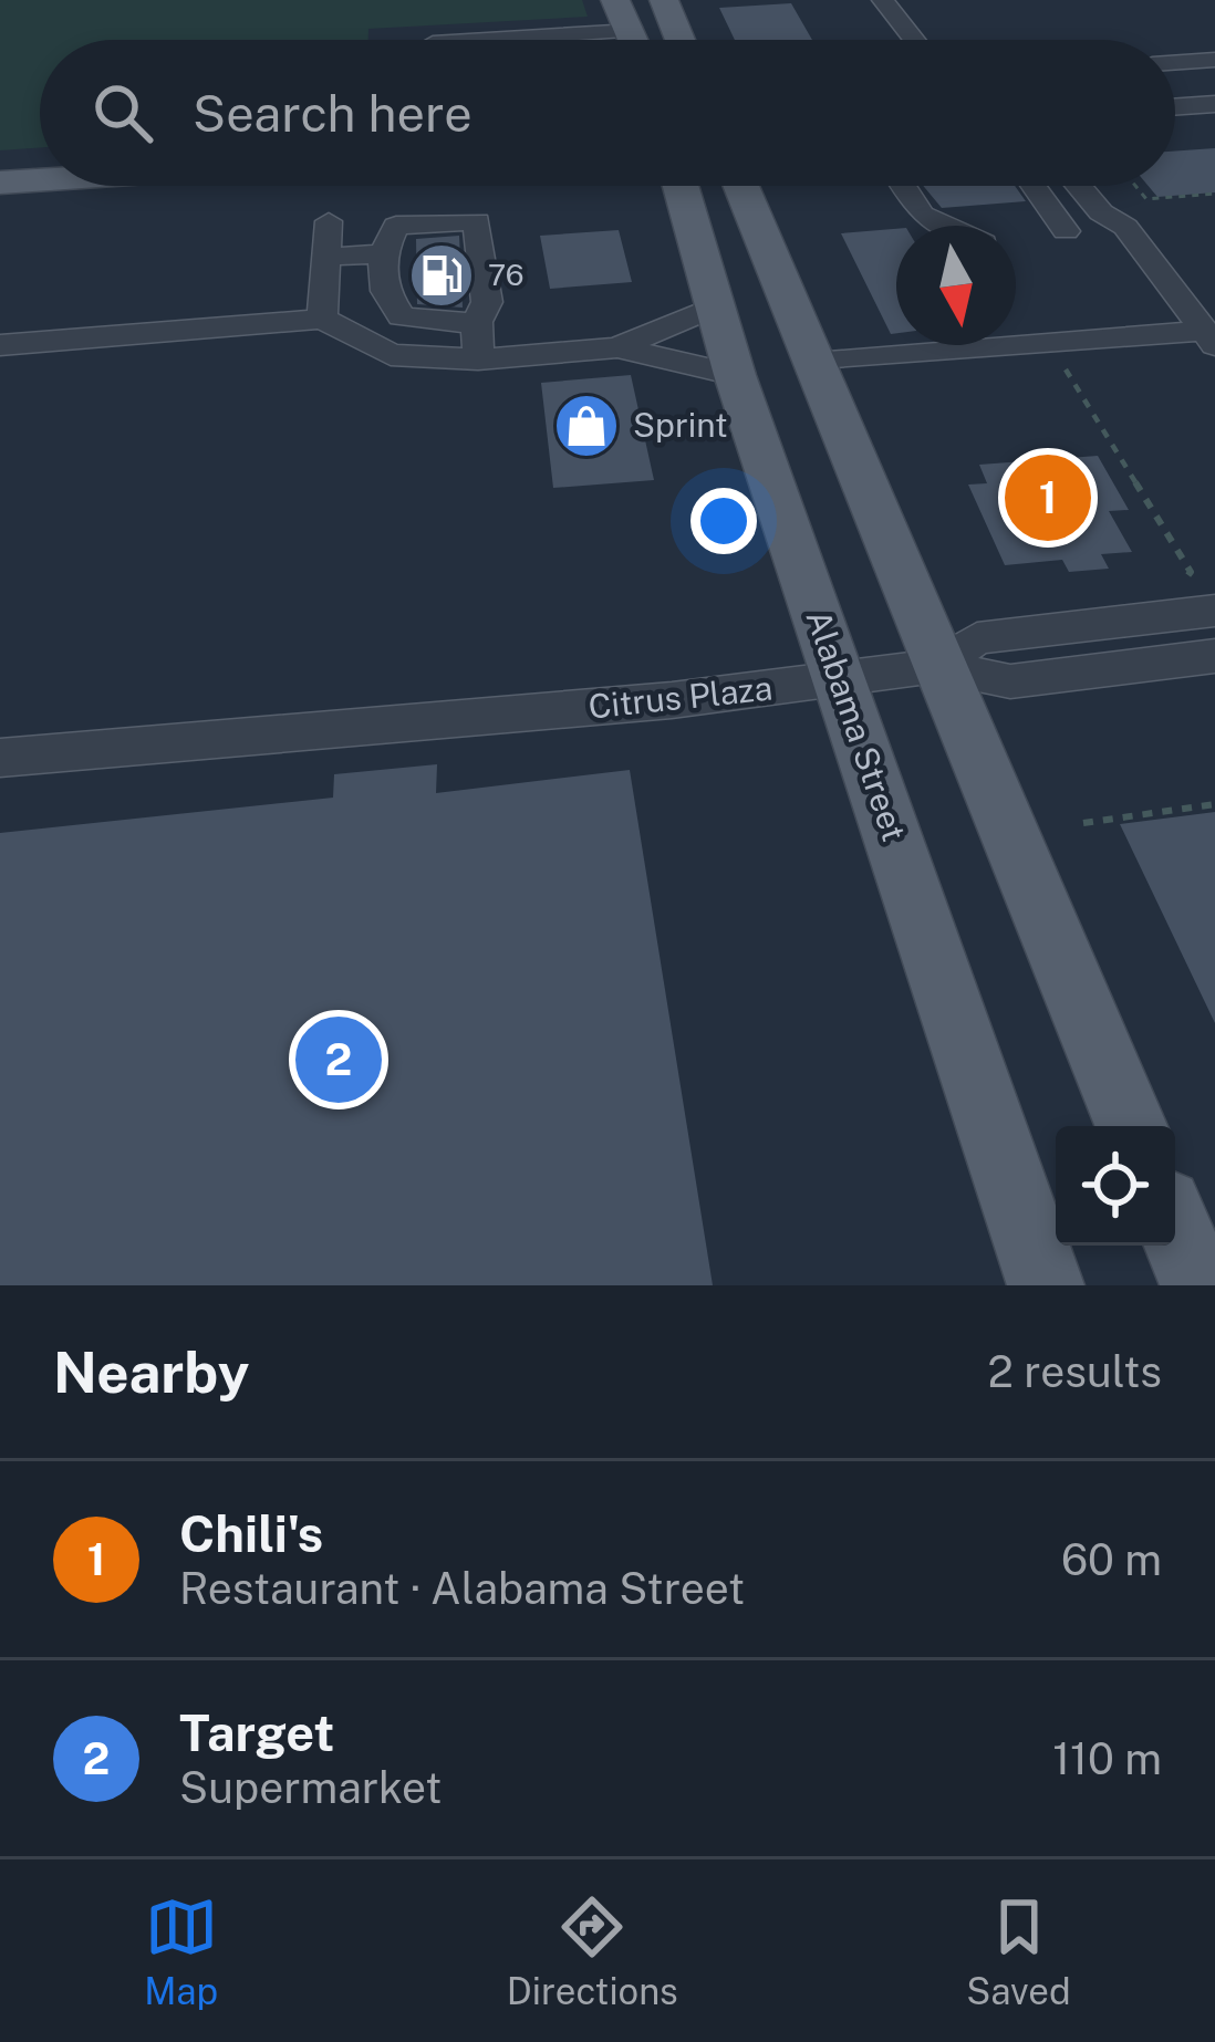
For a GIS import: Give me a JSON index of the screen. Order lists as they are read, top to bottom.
{
  "streets": {
    "main road": ["Alabama Street"],
    "street": ["Citrus Plaza"]
  },
  "crossings": [
    ["Citrus Plaza", "Alabama Street"]
  ],
  "places": {
    "fuel station": ["76"],
    "shop": ["Sprint"]
  },
  "north": "bottom",
  "page": {
    "search": "Search here",
    "pins": ["1", "2"],
    "heading": ["Nearby", "2 results"],
    "list": [
      {
        "mark": "1",
        "name": "Chili's",
        "note": "Restaurant · Alabama Street",
        "value": "60 m"
      },
      {
        "mark": "2",
        "name": "Target",
        "note": "Supermarket",
        "value": "110 m"
      }
    ],
    "nav": ["Map", "Directions", "Saved"]
  }
}
